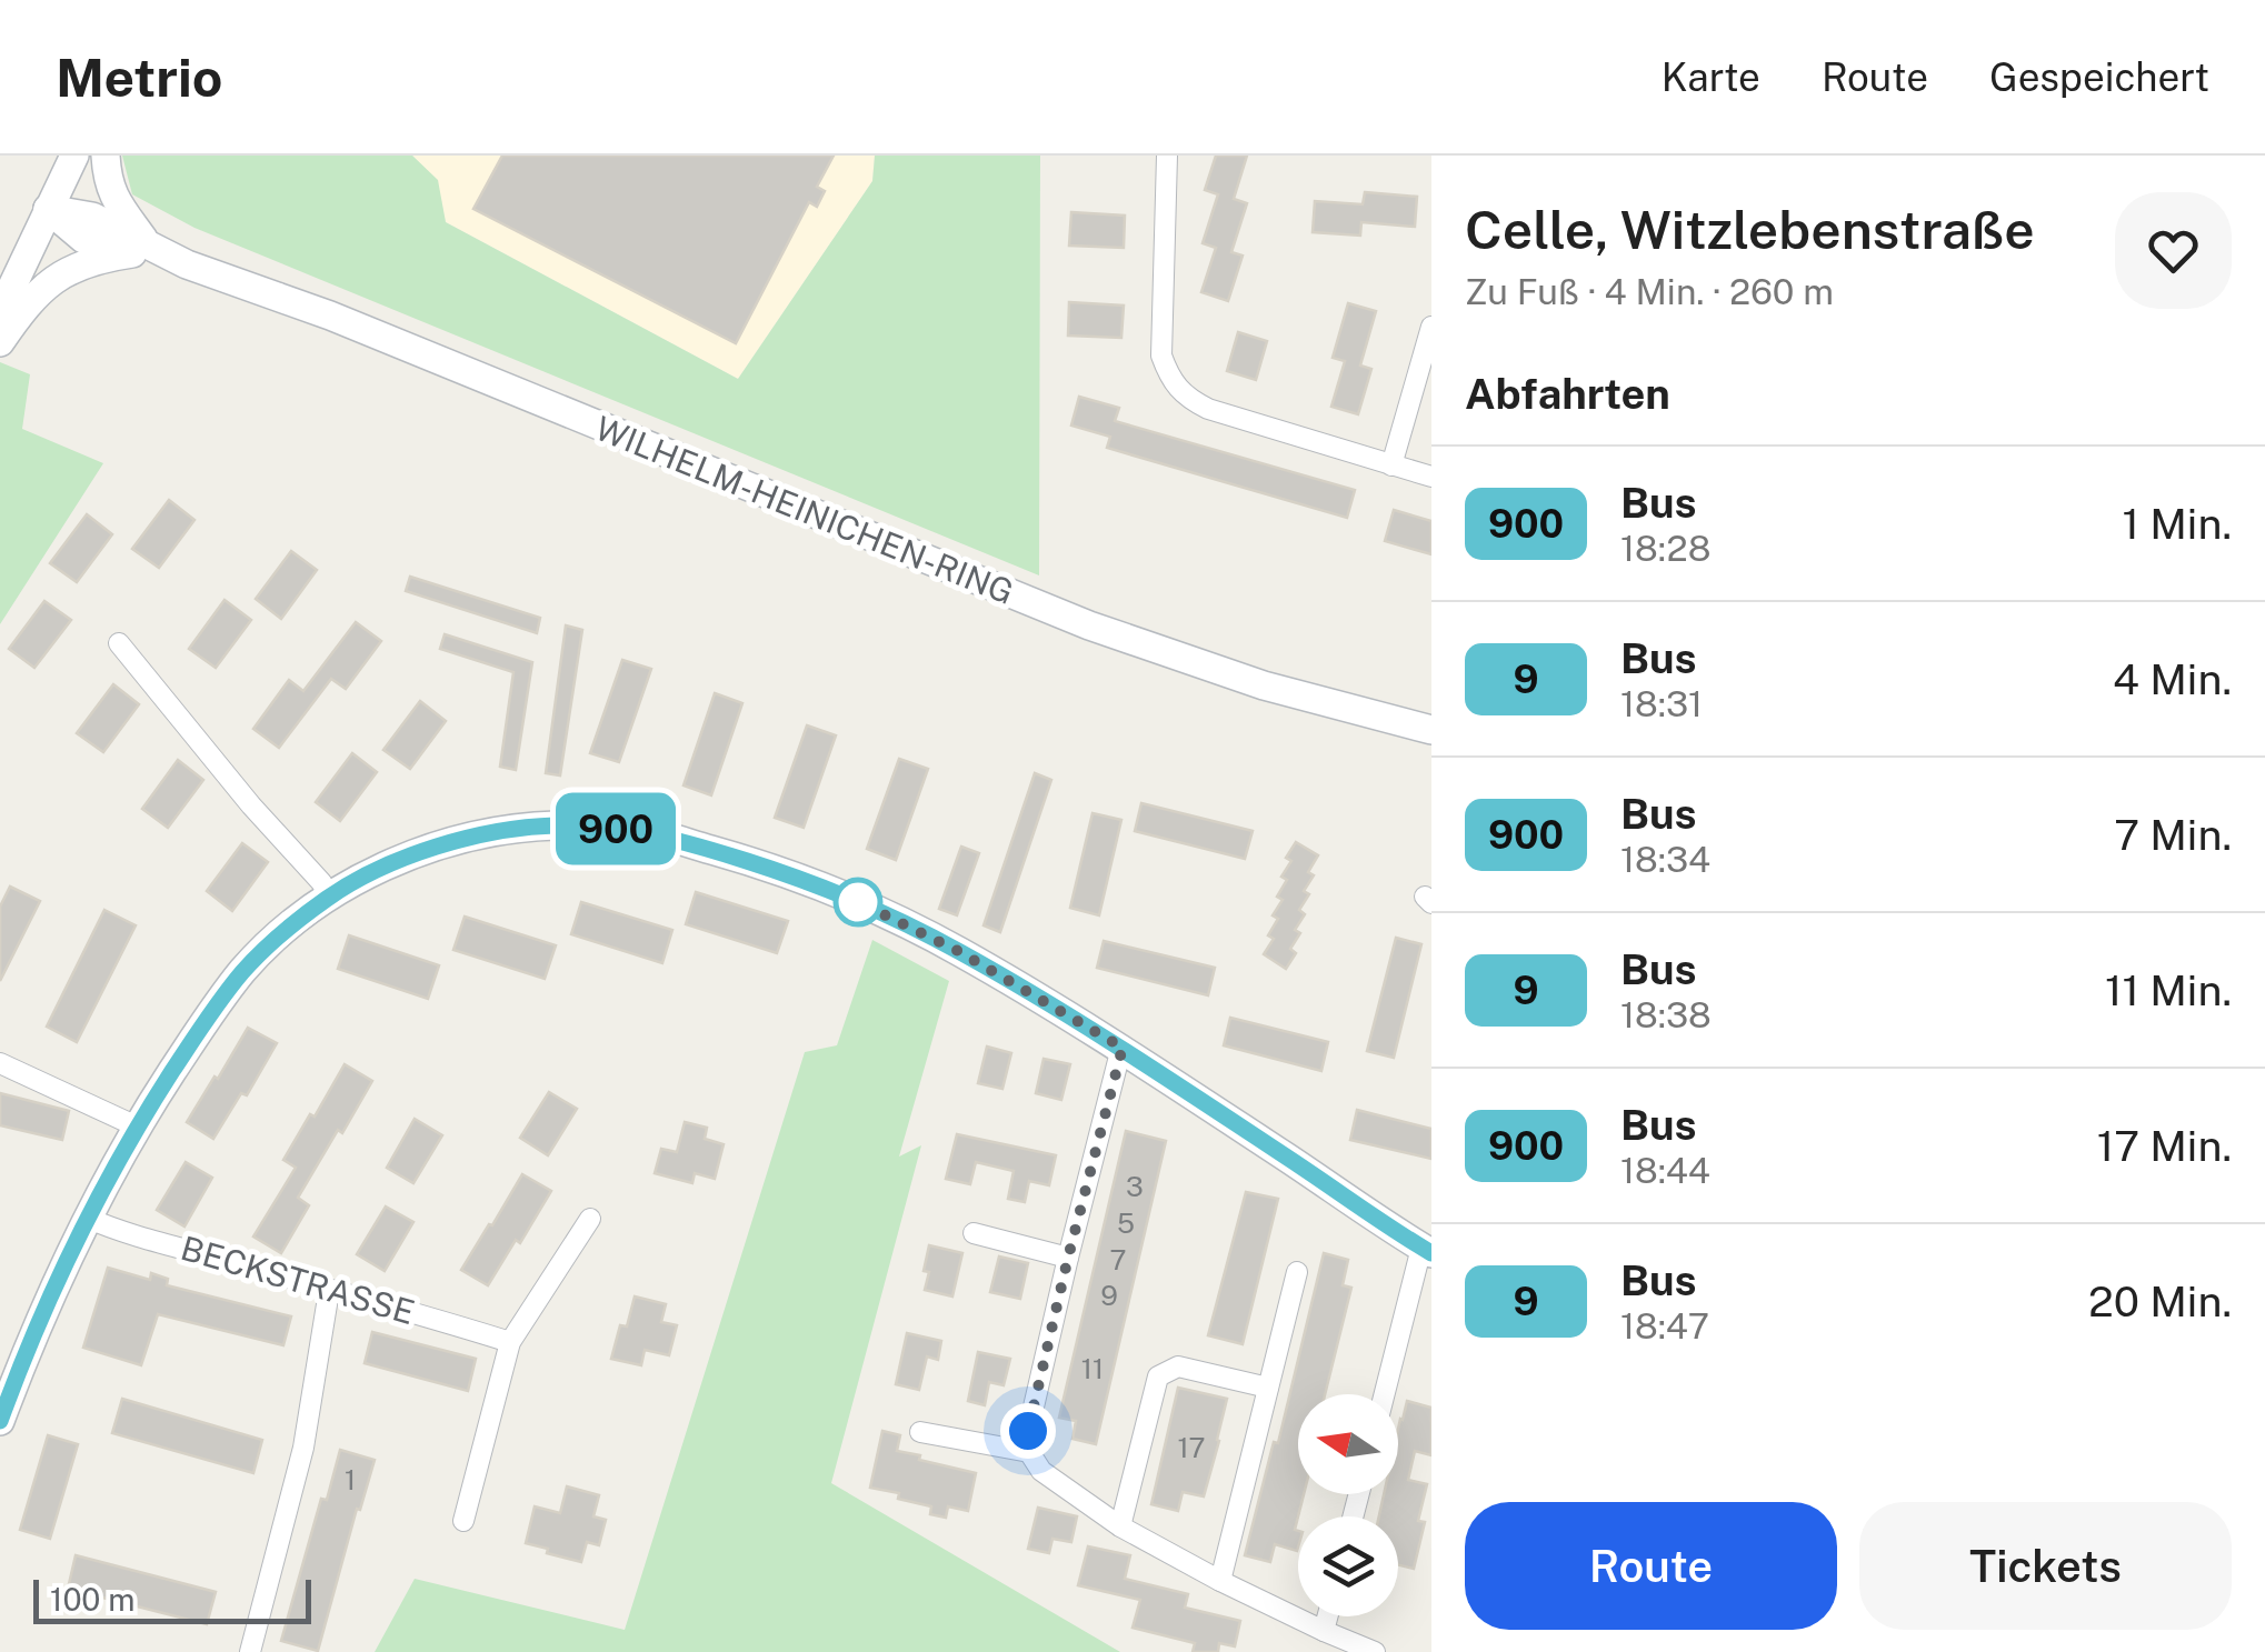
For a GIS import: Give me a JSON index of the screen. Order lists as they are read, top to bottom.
{
  "streets": {
    "main road": ["WILHELM-HEINICHEN-RING"],
    "street": ["BECKSTRASSE"]
  },
  "lines": ["bus line 900"],
  "house_numbers": [
    "3",
    "5",
    "7",
    "9",
    "11",
    "17",
    "1"
  ],
  "scale_bar": "100 m",
  "north": "left",
  "page": {
    "header": "Metrio",
    "nav": ["Karte", "Route", "Gespeichert"],
    "on_map": "900",
    "heading": [
      ["Celle, Witzlebenstraße", "Zu Fuß · 4 Min. · 260 m"],
      "Abfahrten"
    ],
    "list": [
      {
        "mark": "900",
        "name": "Bus",
        "note": "18:28",
        "value": "1 Min."
      },
      {
        "mark": "9",
        "name": "Bus",
        "note": "18:31",
        "value": "4 Min."
      },
      {
        "mark": "900",
        "name": "Bus",
        "note": "18:34",
        "value": "7 Min."
      },
      {
        "mark": "9",
        "name": "Bus",
        "note": "18:38",
        "value": "11 Min."
      },
      {
        "mark": "900",
        "name": "Bus",
        "note": "18:44",
        "value": "17 Min."
      },
      {
        "mark": "9",
        "name": "Bus",
        "note": "18:47",
        "value": "20 Min."
      }
    ],
    "buttons": ["Route", "Tickets"],
    "scale": "100 m"
  }
}
